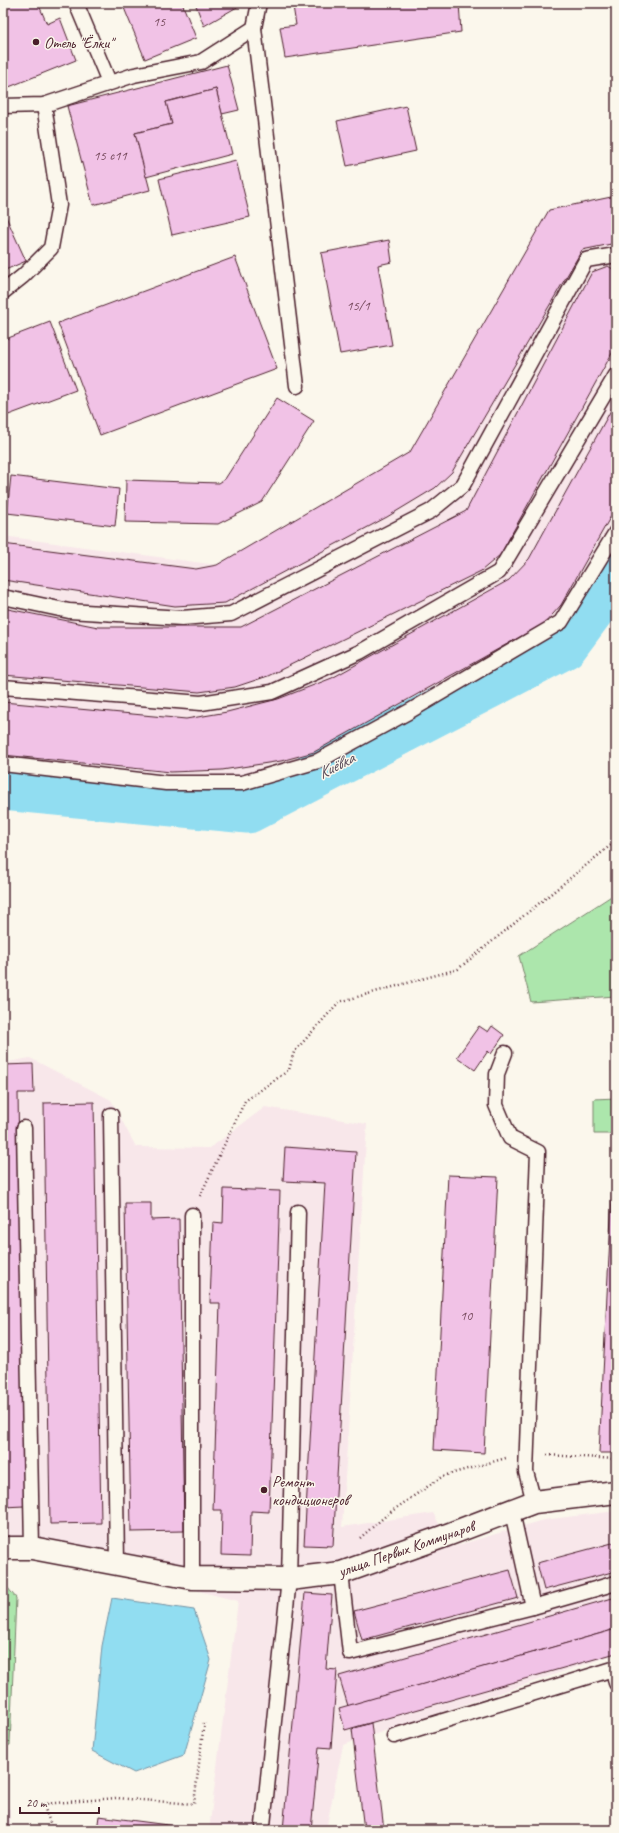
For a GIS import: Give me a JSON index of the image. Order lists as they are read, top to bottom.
{
  "streets": {
    "street": ["улица Первых Коммунаров"]
  },
  "water": ["Киёвка"],
  "places": ["Отель \"Ёлки\"", "Ремонт кондиционеров"],
  "house_numbers": [
    "15",
    "15 с11",
    "15/1",
    "10"
  ],
  "scale_bar": "20 m"
}
